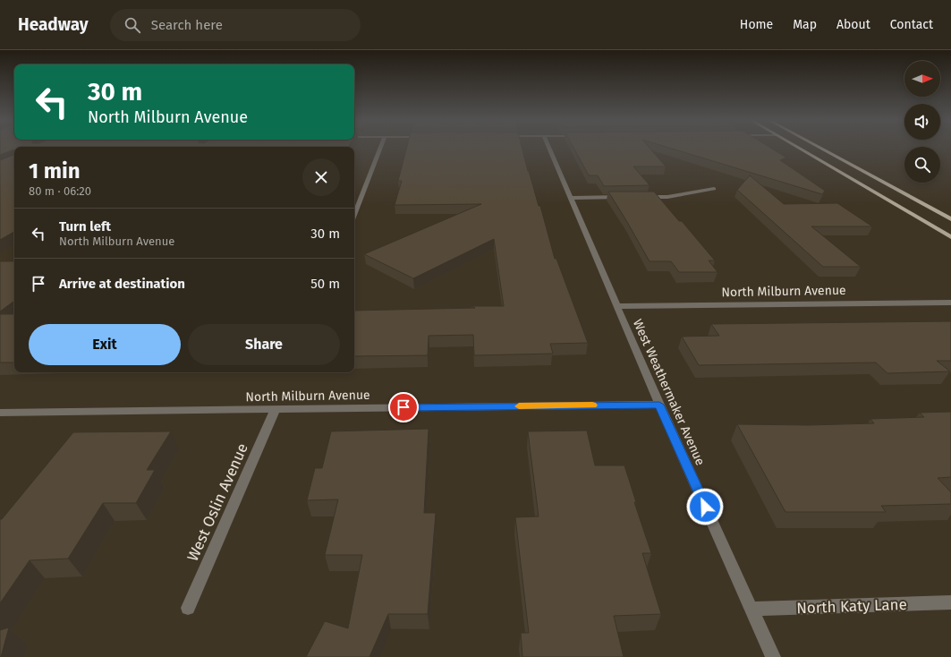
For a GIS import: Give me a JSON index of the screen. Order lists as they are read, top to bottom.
{
  "streets": {
    "street": [
      "North Milburn Avenue",
      "West Weathermaker Avenue",
      "West Oslin Avenue",
      "North Katy Lane"
    ]
  },
  "crossings": [
    ["North Milburn Avenue", "West Weathermaker Avenue"],
    ["North Milburn Avenue", "West Oslin Avenue"],
    ["West Weathermaker Avenue", "North Katy Lane"]
  ],
  "north": "right",
  "page": {
    "header": "Headway",
    "search": "Search here",
    "nav": [
      "Home",
      "Map",
      "About",
      "Contact"
    ],
    "turn": ["30 m", "North Milburn Avenue"],
    "heading": ["1 min", "80 m · 06:20"],
    "list": [
      {
        "name": "Turn left",
        "note": "North Milburn Avenue",
        "value": "30 m"
      },
      {
        "name": "Arrive at destination",
        "value": "50 m"
      }
    ],
    "buttons": ["Exit", "Share"]
  }
}
